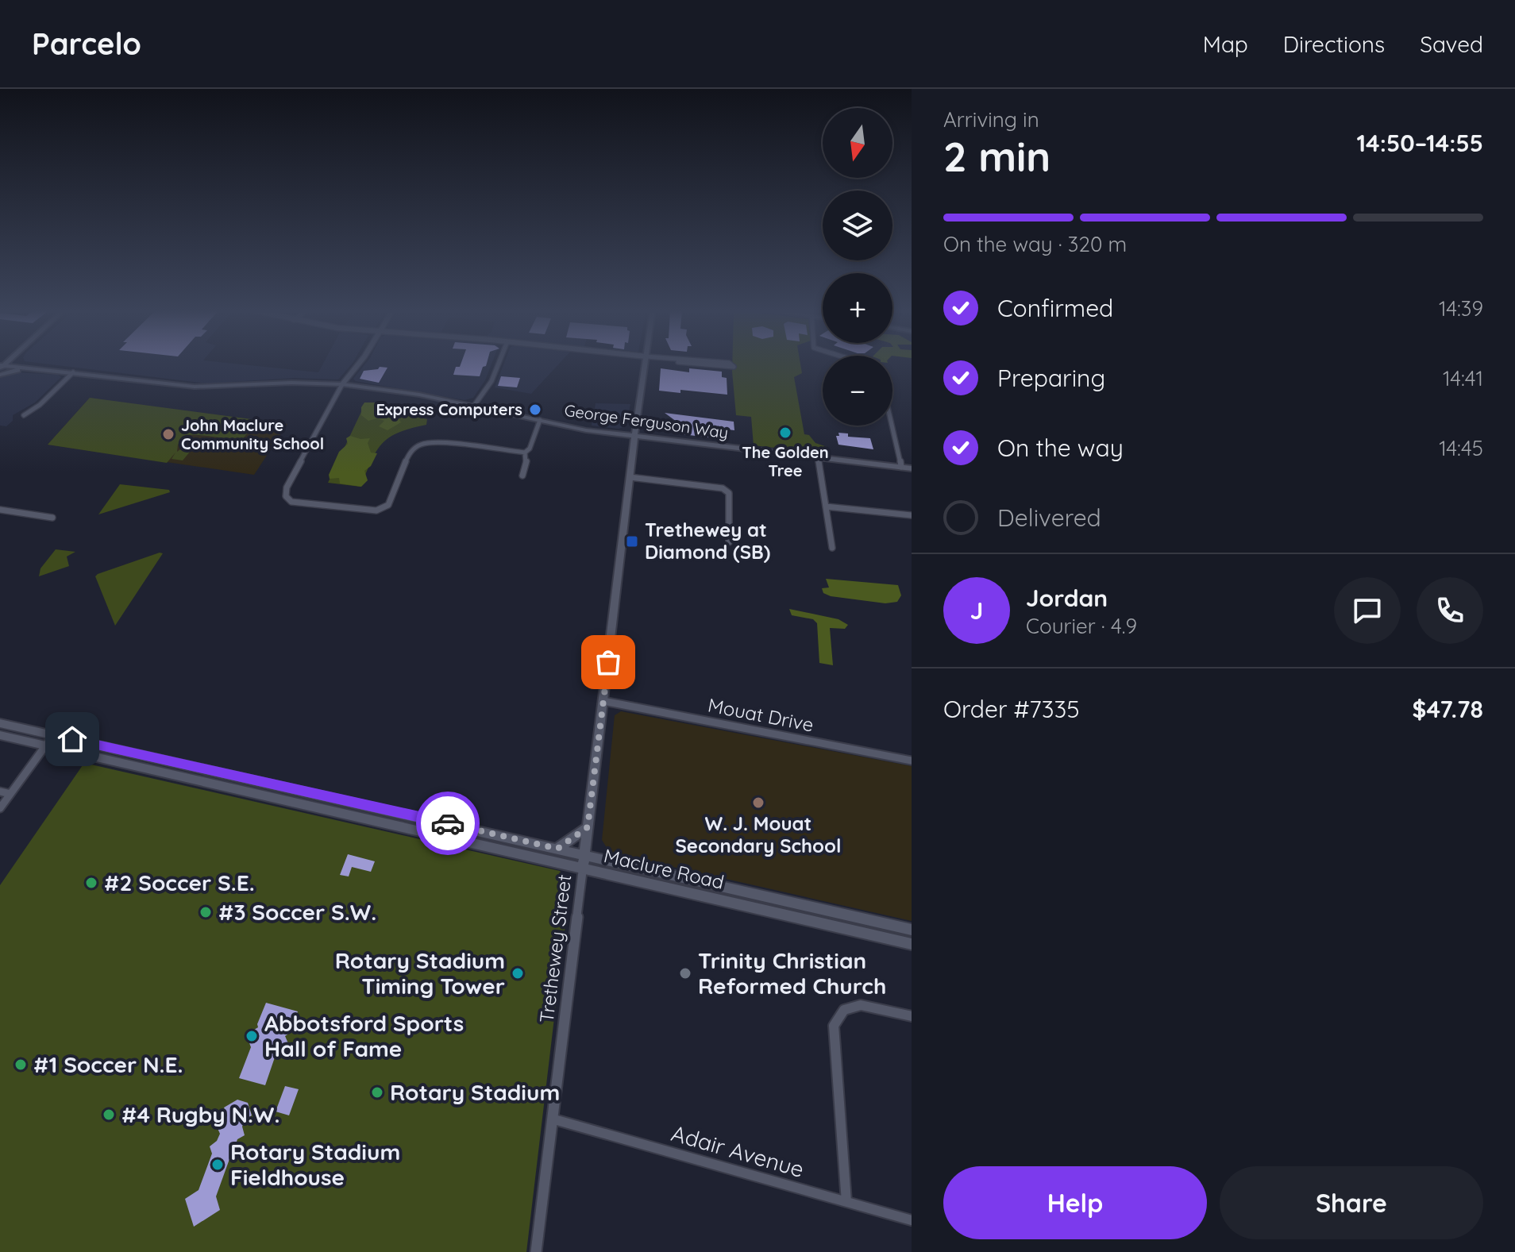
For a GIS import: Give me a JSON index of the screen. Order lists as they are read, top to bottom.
{
  "streets": {
    "main road": ["George Ferguson Way", "Maclure Road", "Trethewey Street"],
    "street": ["Mouat Drive", "Adair Avenue"]
  },
  "crossings": [
    ["George Ferguson Way", "Trethewey Street"],
    ["Mouat Drive", "Trethewey Street"],
    ["Maclure Road", "Trethewey Street"],
    ["Trethewey Street", "Adair Avenue"]
  ],
  "places": {
    "other": [
      "Express Computers",
      "The Golden Tree",
      "John Maclure Community School",
      "W. J. Mouat Secondary School",
      "#2 Soccer S.E.",
      "#3 Soccer S.W.",
      "Rotary Stadium Timing Tower",
      "Trinity Christian Reformed Church",
      "Abbotsford Sports Hall of Fame",
      "#1 Soccer N.E.",
      "Rotary Stadium",
      "#4 Rugby N.W.",
      "Rotary Stadium Fieldhouse"
    ],
    "transit": ["Trethewey at Diamond (SB)"]
  },
  "north": "bottom",
  "page": {
    "header": "Parcelo",
    "nav": ["Map", "Directions", "Saved"],
    "heading": ["2 min", "Arriving in", "14:50–14:55"],
    "panel": [
      "Jordan",
      "Courier · 4.9",
      "Order #7335",
      "$47.78"
    ],
    "map_buttons": ["+", "−"],
    "bar": "On the way · 320 m",
    "list": [
      ["Confirmed", "14:39"],
      ["Preparing", "14:41"],
      ["On the way", "14:45"],
      "Delivered"
    ],
    "round": "J",
    "buttons": ["Help", "Share"]
  }
}
